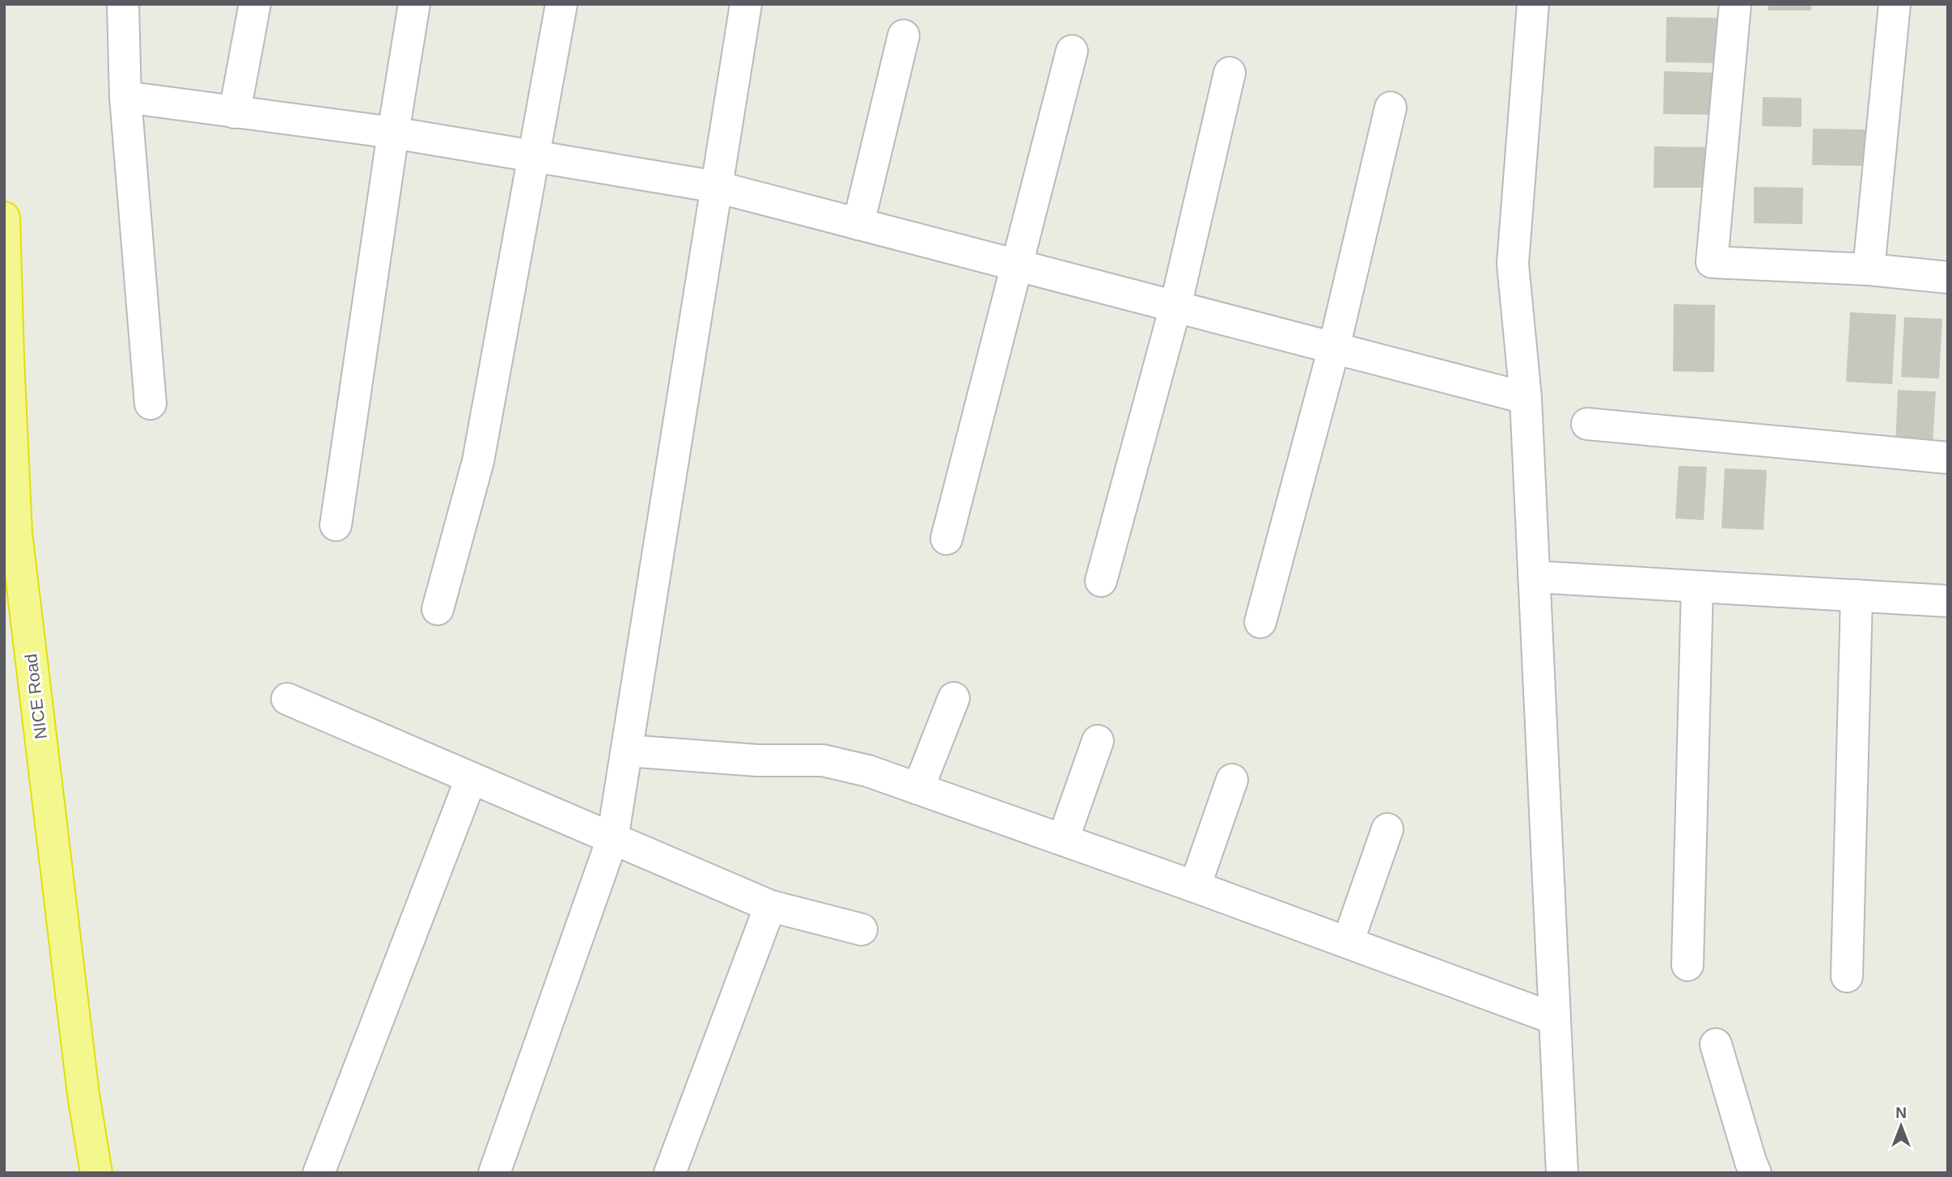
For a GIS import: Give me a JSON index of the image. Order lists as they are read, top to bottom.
{
  "streets": {
    "highway": ["NICE Road"]
  },
  "north": "top"
}
